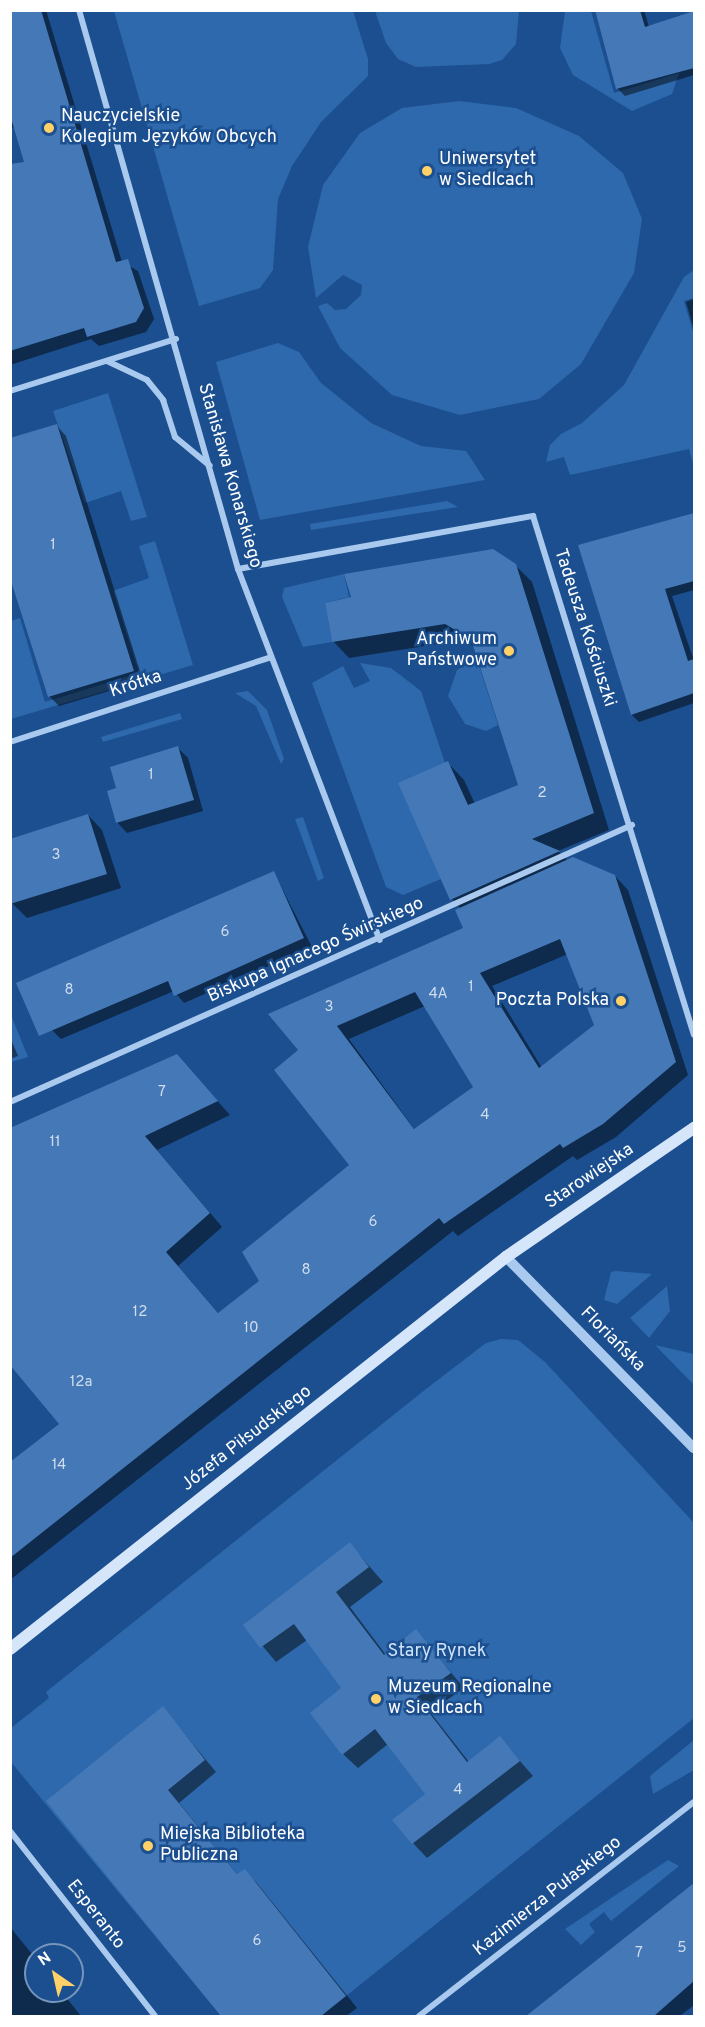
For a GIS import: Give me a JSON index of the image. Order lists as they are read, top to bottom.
{
  "streets": {
    "main road": ["Starowiejska", "Józefa Piłsudskiego"],
    "street": [
      "Stanisława Konarskiego",
      "Tadeusza Kościuszki",
      "Krótka",
      "Biskupa Ignacego Świrskiego",
      "Floriańska",
      "Kazimierza Pułaskiego",
      "Esperanto"
    ]
  },
  "crossings": [
    ["Stanisława Konarskiego", "Tadeusza Kościuszki"],
    ["Stanisława Konarskiego", "Krótka"],
    ["Stanisława Konarskiego", "Biskupa Ignacego Świrskiego"],
    ["Tadeusza Kościuszki", "Biskupa Ignacego Świrskiego"],
    ["Starowiejska", "Floriańska"],
    ["Starowiejska", "Józefa Piłsudskiego"],
    ["Floriańska", "Józefa Piłsudskiego"]
  ],
  "parks": ["Stary Rynek"],
  "places": [
    "Nauczycielskie Kolegium Języków Obcych",
    "Uniwersytet w Siedlcach",
    "Archiwum Państwowe",
    "Poczta Polska",
    "Muzeum Regionalne w Siedlcach",
    "Miejska Biblioteka Publiczna"
  ],
  "house_numbers": [
    "1",
    "1",
    "2",
    "3",
    "6",
    "1",
    "8",
    "4A",
    "3",
    "7",
    "4",
    "11",
    "6",
    "8",
    "12",
    "10",
    "12a",
    "14",
    "4",
    "6",
    "5",
    "7"
  ],
  "north": "top left"
}
